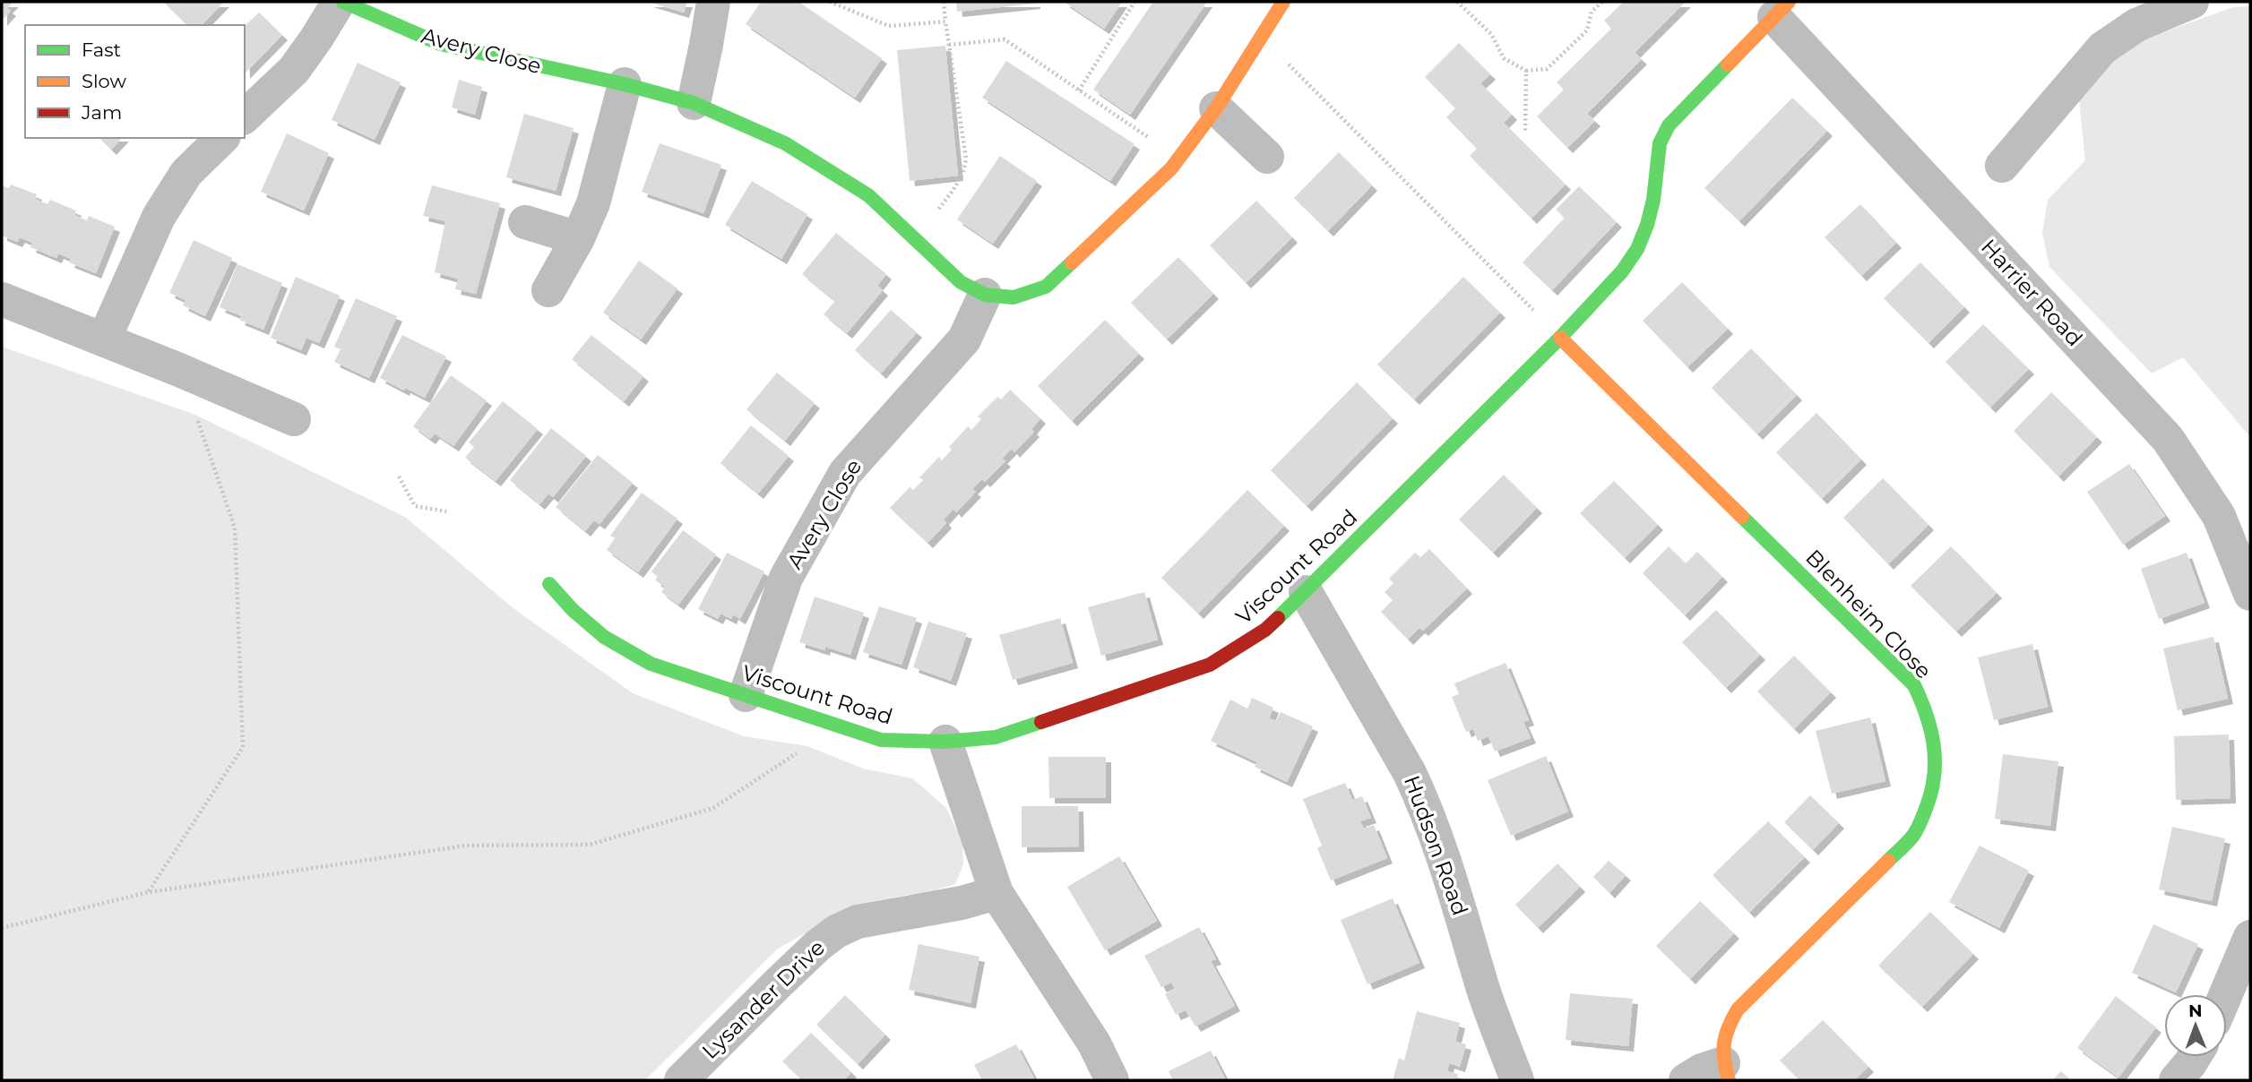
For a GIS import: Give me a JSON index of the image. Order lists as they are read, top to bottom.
{
  "streets": {
    "street": [
      "Avery Close",
      "Harrier Road",
      "Viscount Road",
      "Blenheim Close",
      "Hudson Road",
      "Lysander Drive"
    ]
  },
  "crossings": [
    ["Avery Close", "Viscount Road"],
    ["Harrier Road", "Viscount Road"],
    ["Viscount Road", "Blenheim Close"],
    ["Viscount Road", "Hudson Road"]
  ],
  "legend": ["Fast", "Slow", "Jam"],
  "north": "top"
}
